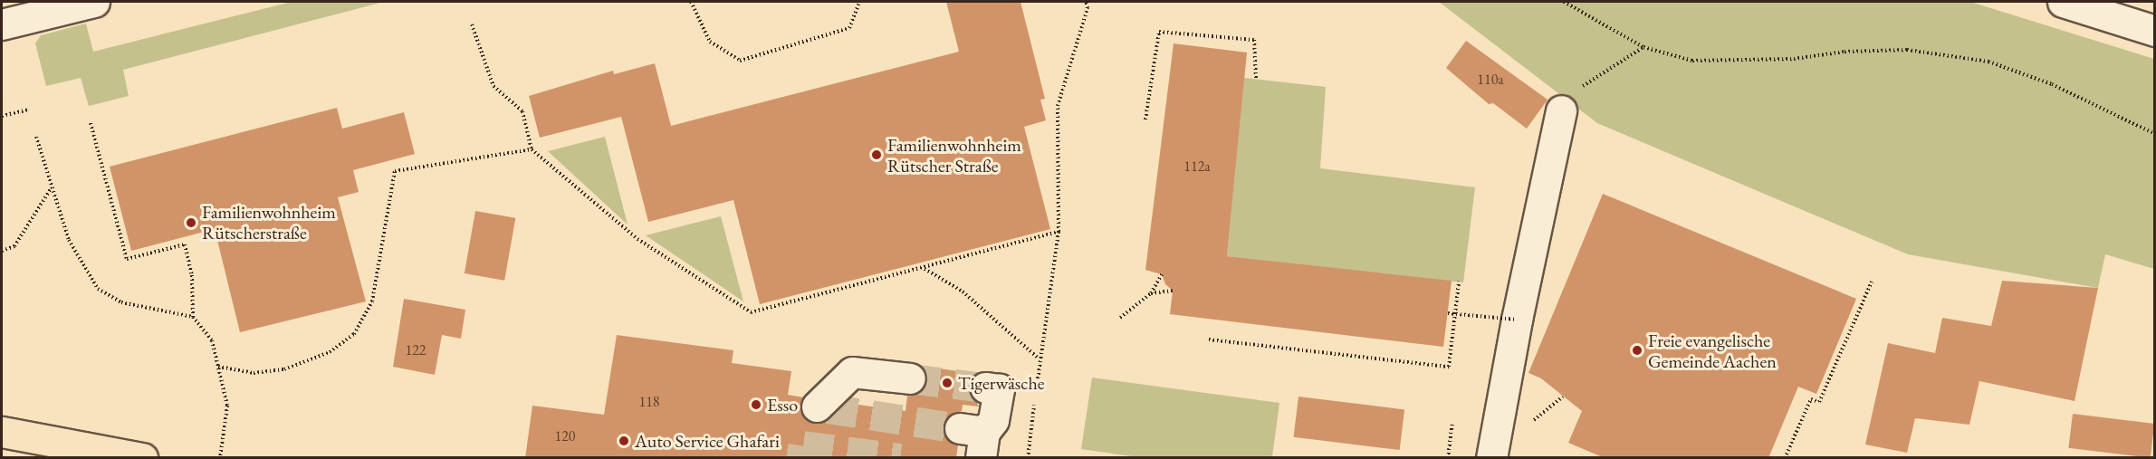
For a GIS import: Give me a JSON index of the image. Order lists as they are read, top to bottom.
{
  "places": [
    "Familienwohnheim Rütscher Straße",
    "Familienwohnheim Rütscherstraße",
    "Freie evangelische Gemeinde Aachen",
    "Tigerwäsche",
    "Esso",
    "Auto Service Ghafari"
  ],
  "house_numbers": [
    "110a",
    "112a",
    "122",
    "118",
    "120"
  ]
}
